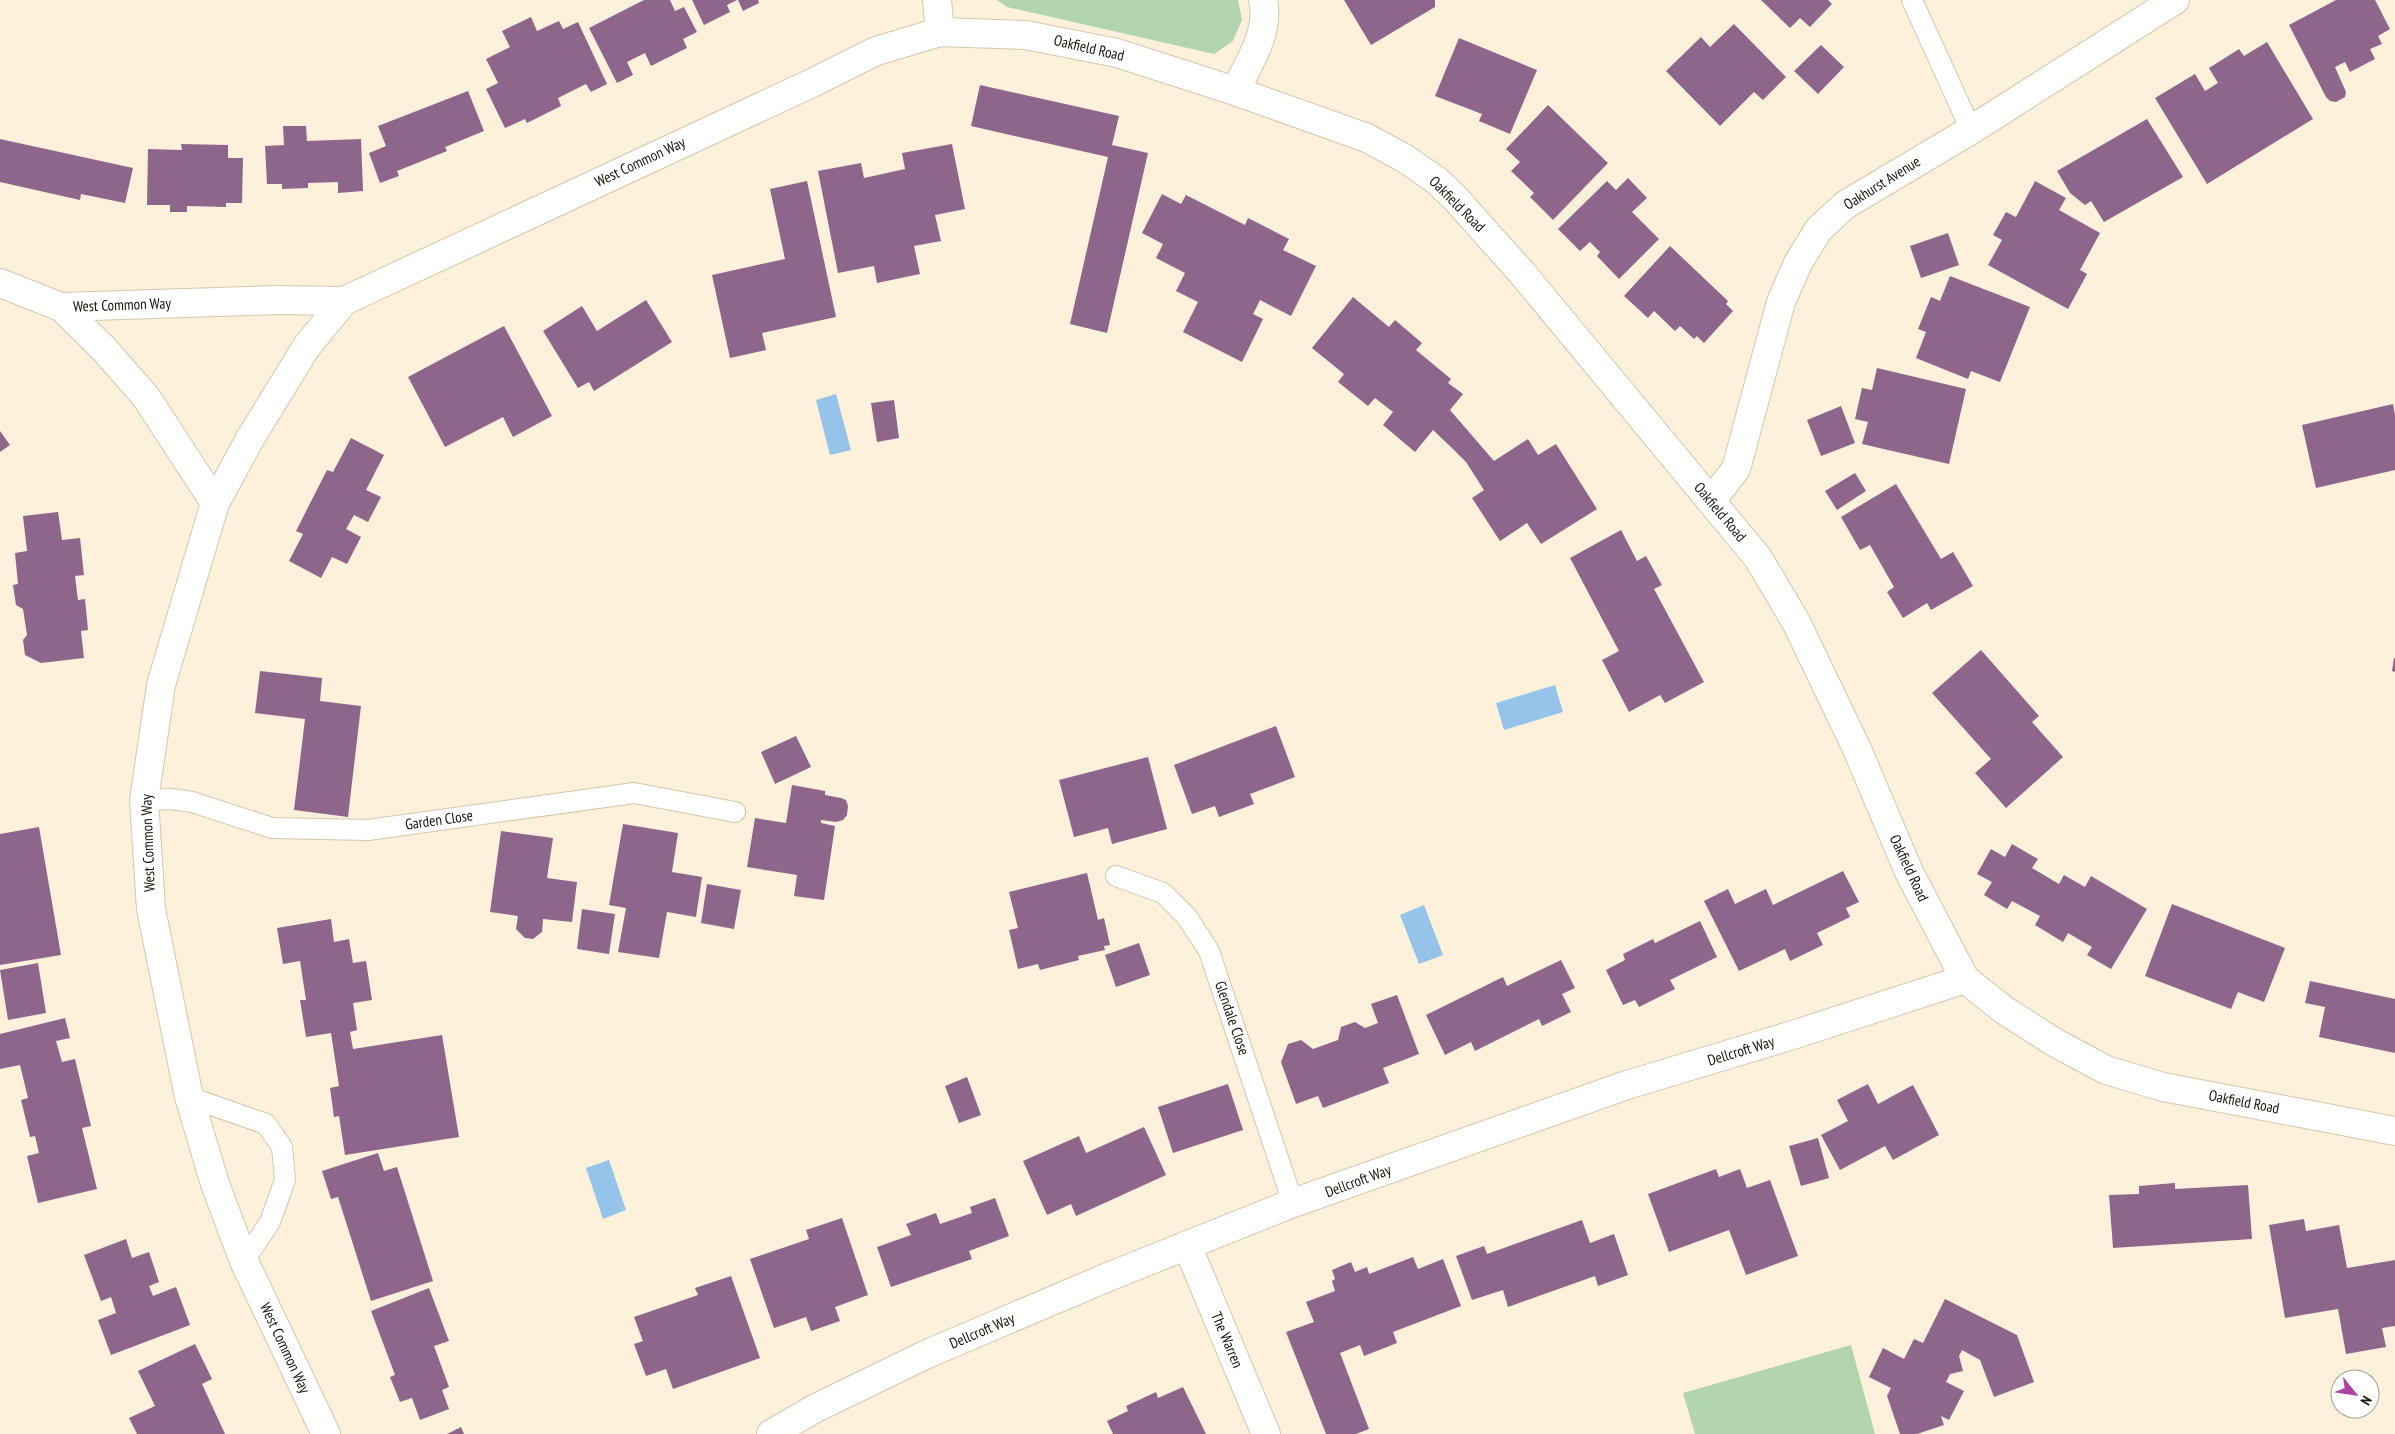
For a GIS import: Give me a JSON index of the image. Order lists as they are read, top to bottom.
{
  "streets": {
    "street": [
      "Oakfield Road",
      "West Common Way",
      "Oakhurst Avenue",
      "Dellcroft Way",
      "The Warren"
    ],
    "lane": ["Garden Close", "Glendale Close"]
  },
  "crossings": [
    ["Oakfield Road", "West Common Way"],
    ["Oakfield Road", "Oakhurst Avenue"],
    ["Oakfield Road", "Dellcroft Way"],
    ["West Common Way", "Garden Close"],
    ["Glendale Close", "Dellcroft Way"],
    ["Dellcroft Way", "The Warren"]
  ],
  "north": "bottom right"
}
